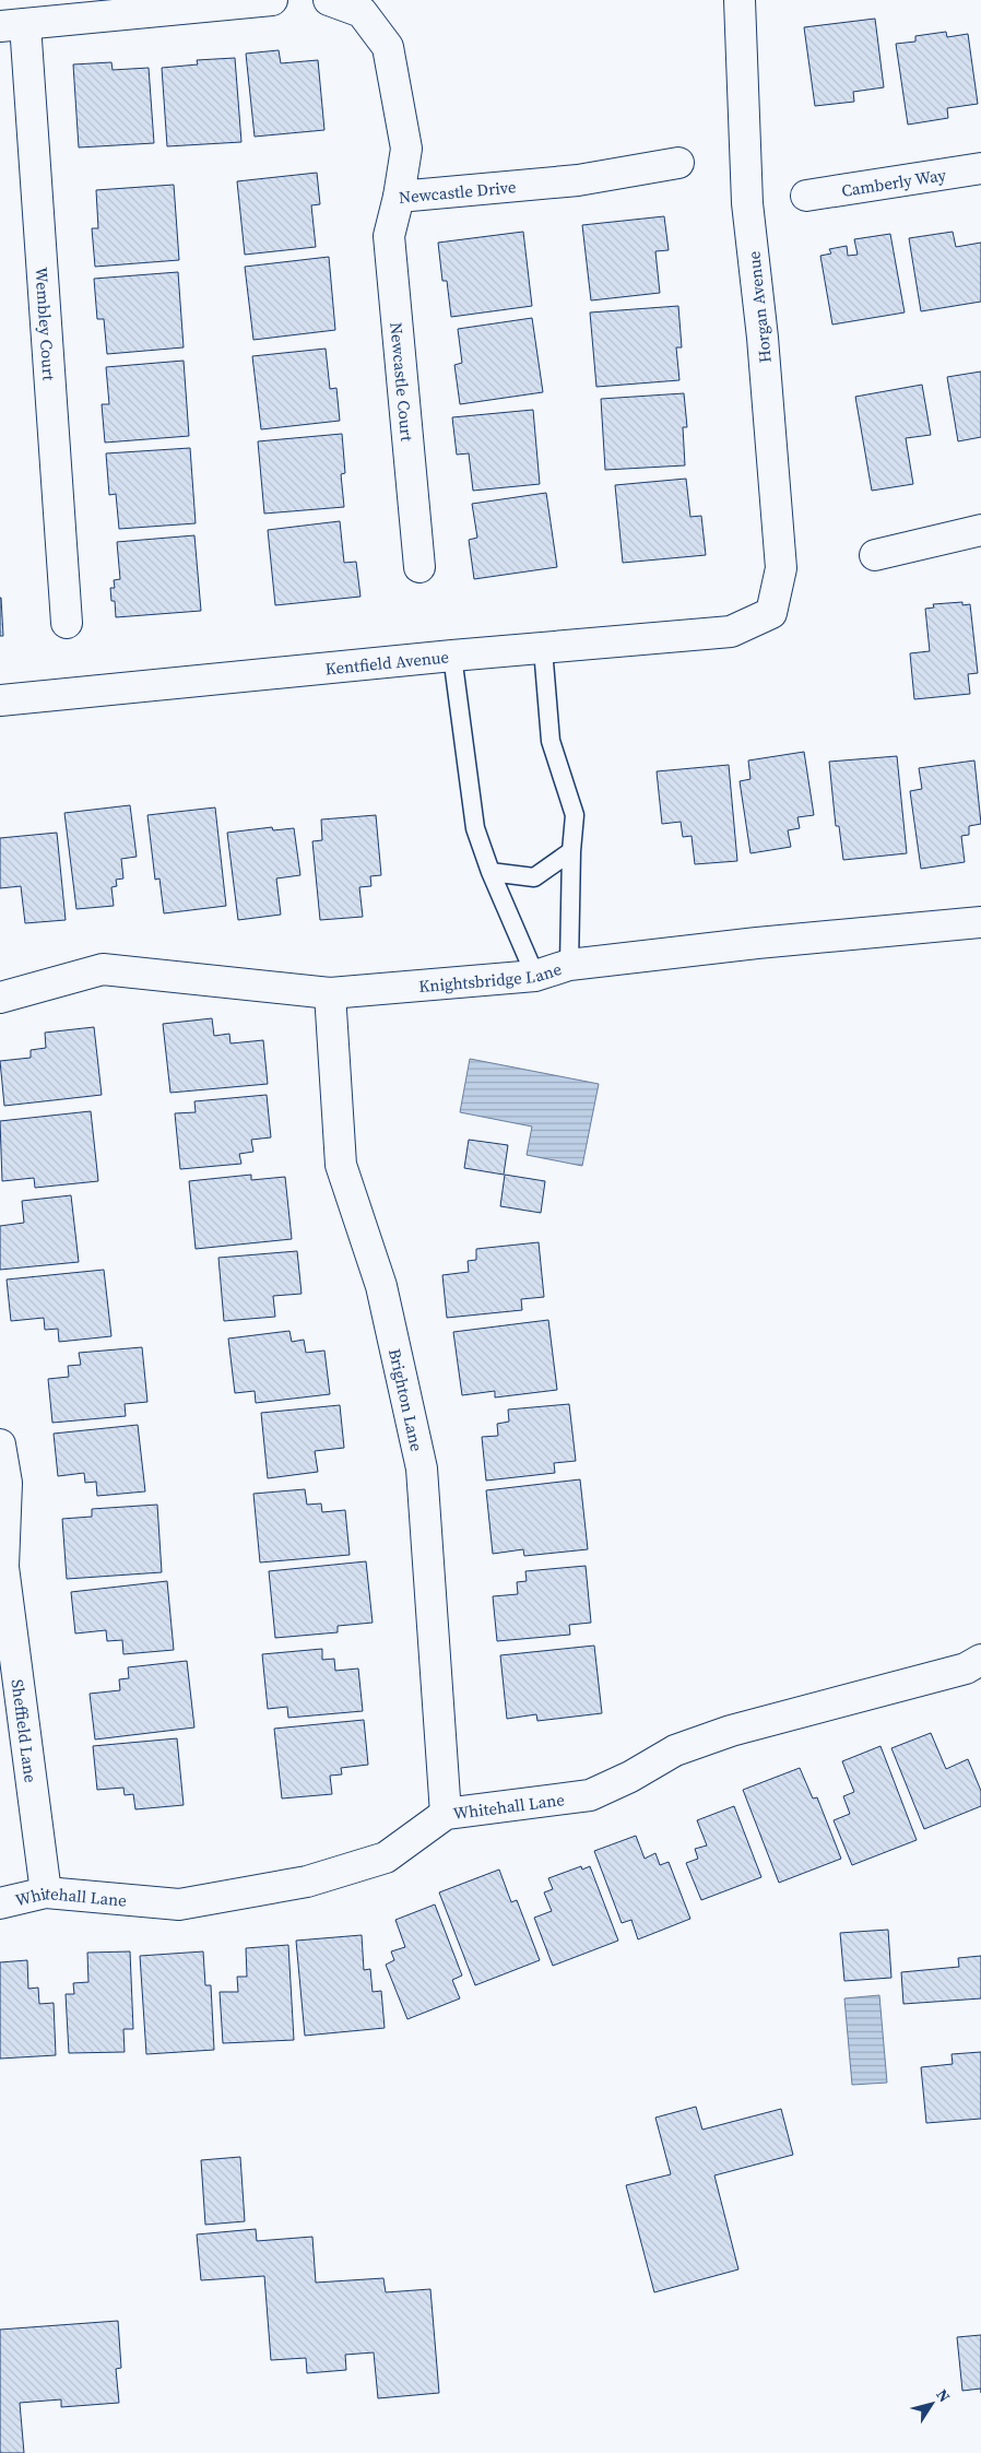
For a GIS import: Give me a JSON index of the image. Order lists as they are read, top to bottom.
{
  "streets": {
    "street": [
      "Camberly Way",
      "Newcastle Drive",
      "Horgan Avenue",
      "Wembley Court",
      "Newcastle Court",
      "Kentfield Avenue",
      "Knightsbridge Lane",
      "Brighton Lane",
      "Sheffield Lane",
      "Whitehall Lane"
    ]
  },
  "crossings": [
    ["Newcastle Drive", "Newcastle Court"],
    ["Horgan Avenue", "Kentfield Avenue"],
    ["Knightsbridge Lane", "Brighton Lane"],
    ["Brighton Lane", "Whitehall Lane"],
    ["Sheffield Lane", "Whitehall Lane"]
  ],
  "north": "top right"
}
